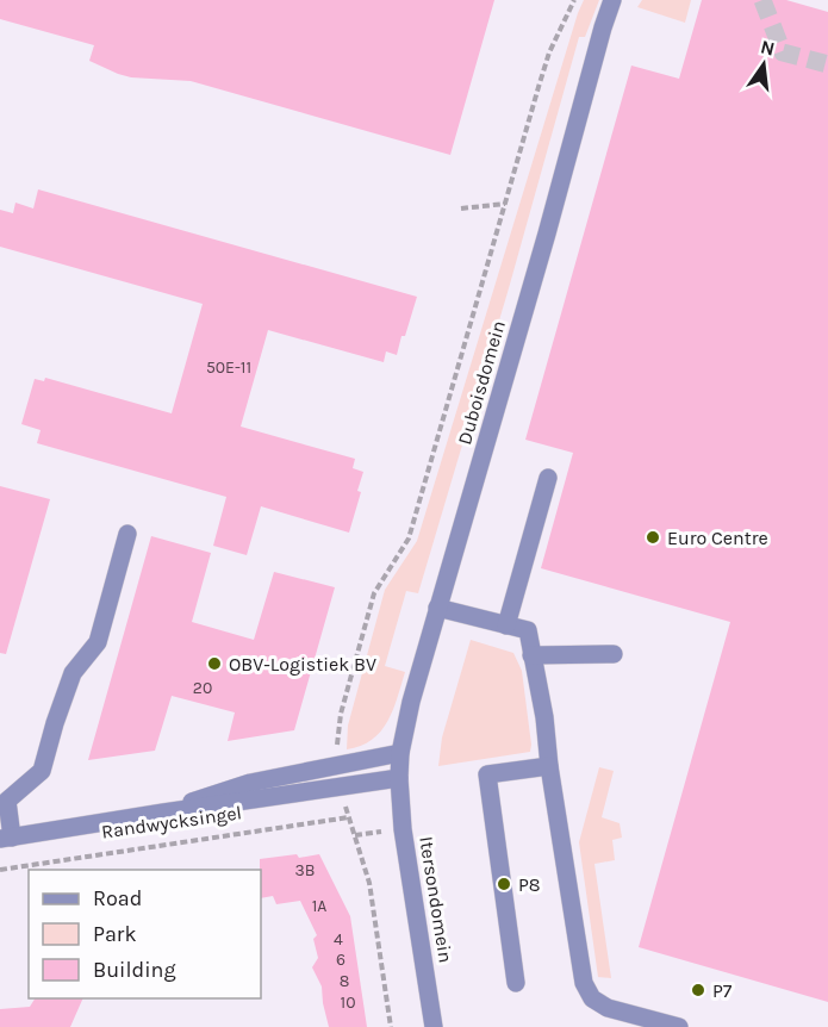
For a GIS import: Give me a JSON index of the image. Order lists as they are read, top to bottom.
{
  "streets": {
    "street": ["Duboisdomein", "Randwycksingel", "Itersondomein"]
  },
  "crossings": [
    ["Duboisdomein", "Randwycksingel"],
    ["Duboisdomein", "Itersondomein"],
    ["Randwycksingel", "Itersondomein"]
  ],
  "places": [
    "Euro Centre",
    "OBV-Logistiek BV",
    "P8",
    "P7"
  ],
  "house_numbers": [
    "50E-11",
    "20",
    "3B",
    "1A",
    "4",
    "6",
    "8",
    "10"
  ],
  "legend": ["Road", "Park", "Building"],
  "north": "top"
}
